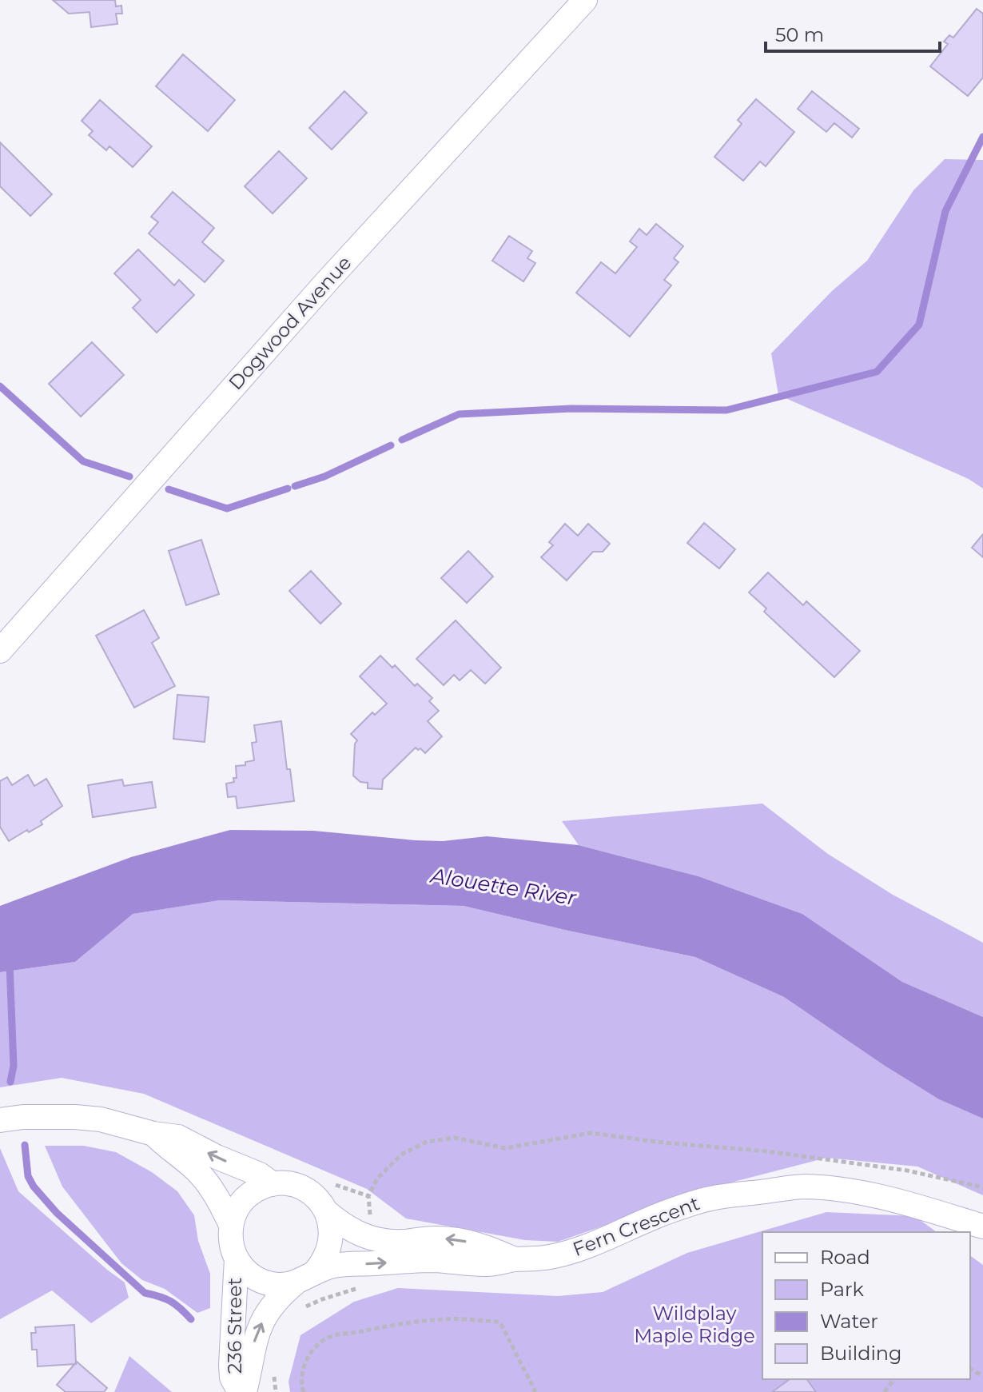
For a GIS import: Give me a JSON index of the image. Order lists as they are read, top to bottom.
{
  "streets": {
    "street": ["Dogwood Avenue", "Fern Crescent", "236 Street"]
  },
  "crossings": [
    ["Fern Crescent", "236 Street"]
  ],
  "one_way": ["236 Street"],
  "water": ["Alouette River"],
  "parks": ["Wildplay Maple Ridge"],
  "legend": [
    "Road",
    "Park",
    "Water",
    "Building"
  ],
  "scale_bar": "50 m"
}
